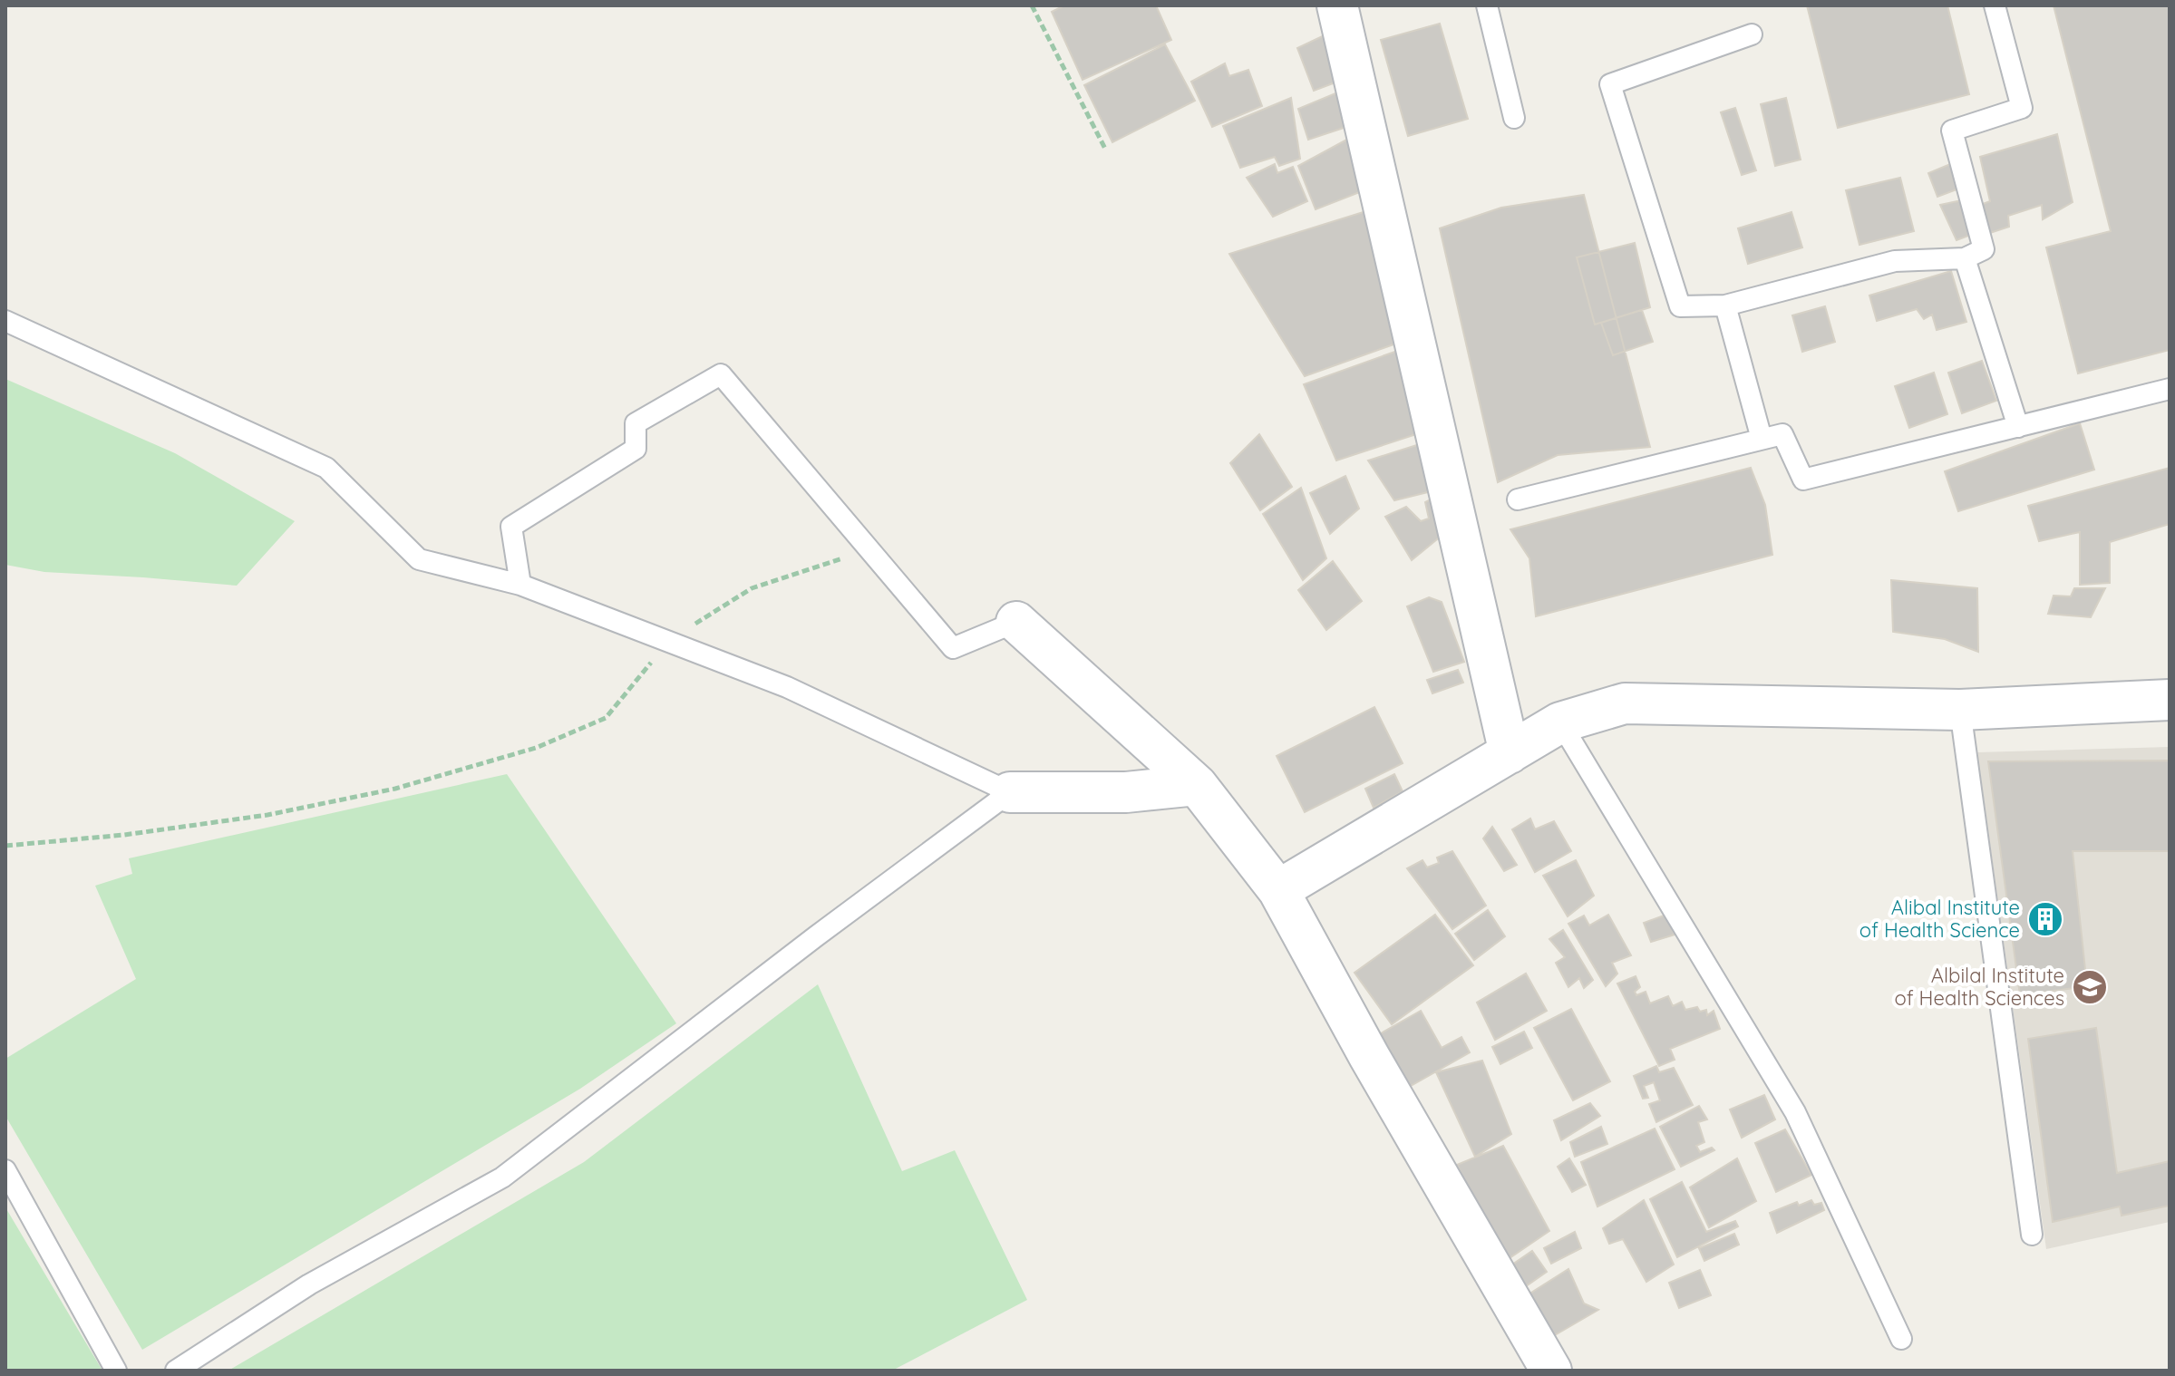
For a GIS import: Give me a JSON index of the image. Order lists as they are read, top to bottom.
{
  "places": {
    "building": ["Alibal Institute of Health Science"],
    "school or university": ["Albilal Institute of Health Sciences"]
  }
}
